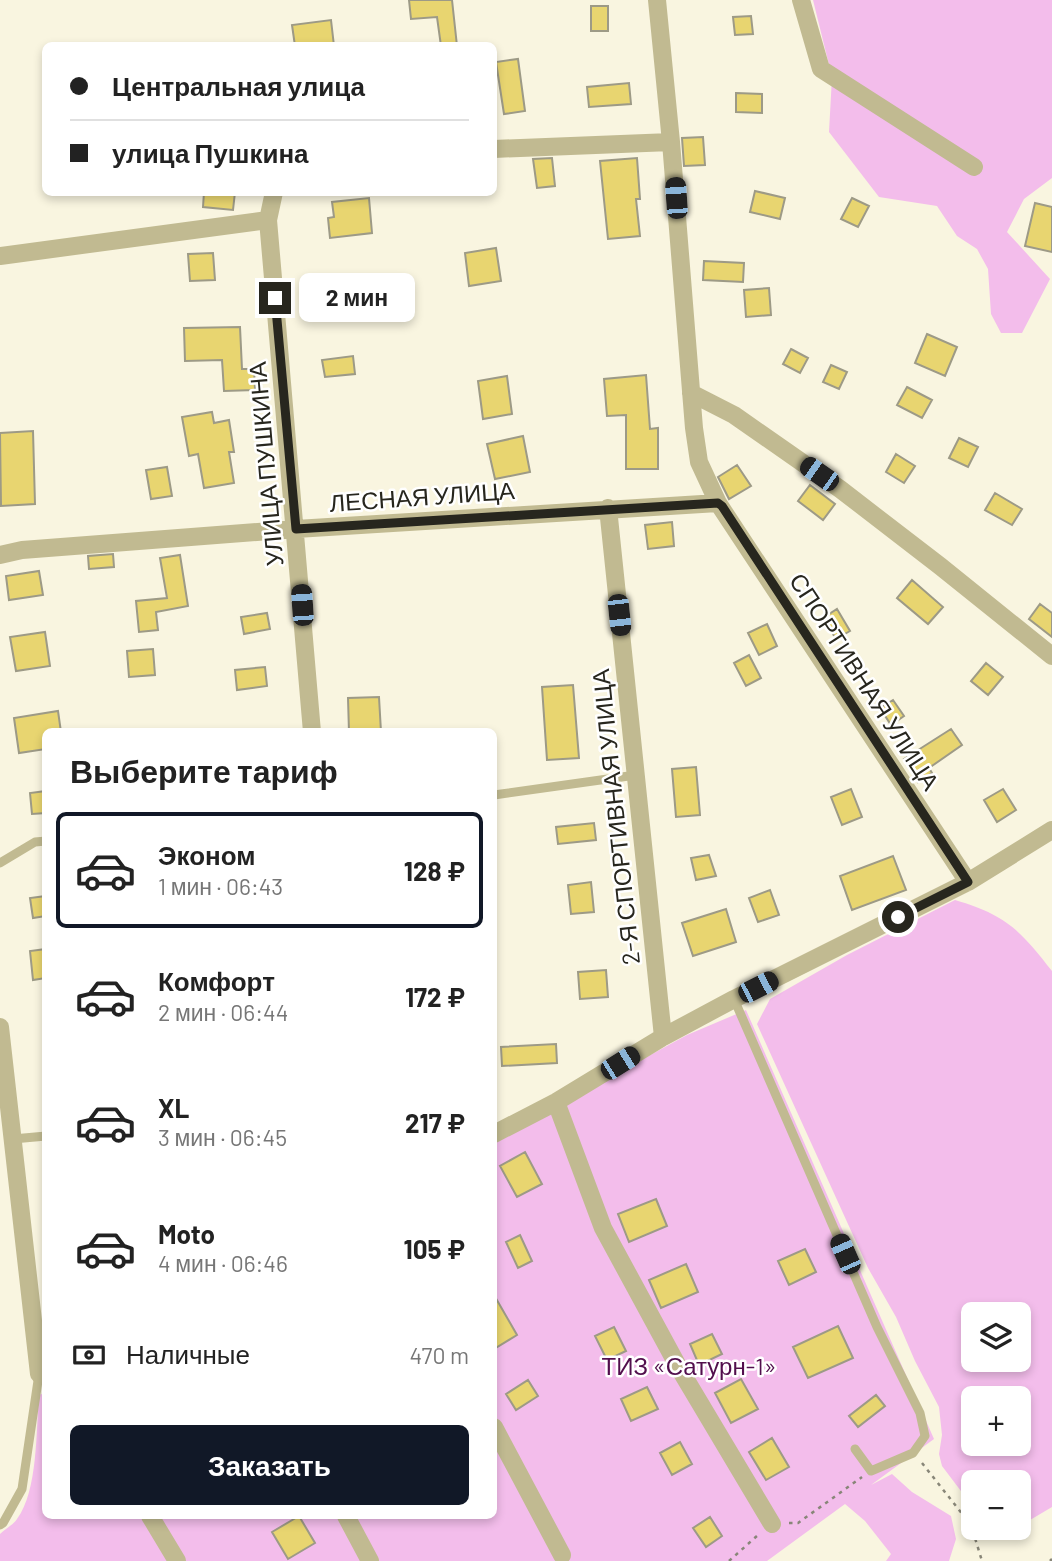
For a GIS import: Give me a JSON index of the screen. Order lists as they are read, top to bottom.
{
  "streets": {
    "street": [
      "УЛИЦА ПУШКИНА",
      "ЛЕСНАЯ УЛИЦА",
      "СПОРТИВНАЯ УЛИЦА",
      "2-Я СПОРТИВНАЯ УЛИЦА"
    ]
  },
  "crossings": [
    ["УЛИЦА ПУШКИНА", "ЛЕСНАЯ УЛИЦА"],
    ["ЛЕСНАЯ УЛИЦА", "СПОРТИВНАЯ УЛИЦА"],
    ["ЛЕСНАЯ УЛИЦА", "2-Я СПОРТИВНАЯ УЛИЦА"]
  ],
  "parks": ["ТИЗ «Сатурн-1»"],
  "page": {
    "banner": ["Центральная улица", "улица Пушкина"],
    "bubble": "2 мин",
    "heading": "Выберите тариф",
    "list": [
      {
        "name": "Эконом",
        "note": "1 мин · 06:43",
        "value": "128 ₽"
      },
      {
        "name": "Комфорт",
        "note": "2 мин · 06:44",
        "value": "172 ₽"
      },
      {
        "name": "XL",
        "note": "3 мин · 06:45",
        "value": "217 ₽"
      },
      {
        "name": "Moto",
        "note": "4 мин · 06:46",
        "value": "105 ₽"
      }
    ],
    "map_buttons": ["+", "−"],
    "pay": ["Наличные", "470 m"],
    "buttons": "Заказать"
  }
}
